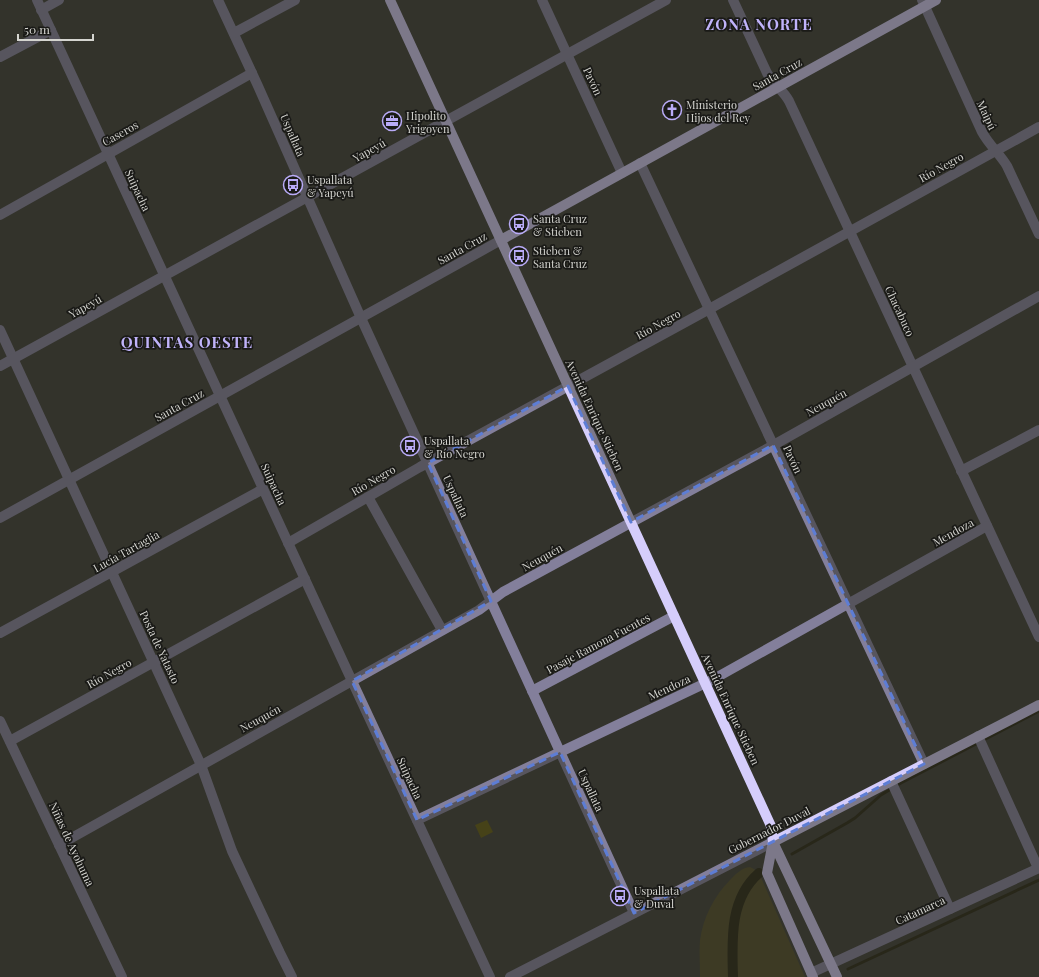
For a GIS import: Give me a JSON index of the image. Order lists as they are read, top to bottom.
{
  "streets": {
    "main road": ["Santa Cruz", "Avenida Enrique Stieben", "Gobernador Duval"],
    "street": [
      "Pavón",
      "Maipú",
      "Caseros",
      "Uspallata",
      "Yapeyú",
      "Río Negro",
      "Suipacha",
      "Chacabuco",
      "Neuquén",
      "Mendoza",
      "Lucía Tartaglia",
      "Pasaje Ramona Fuentes",
      "Posta de Yatasto",
      "Niñas de Ayohuma",
      "Catamarca"
    ]
  },
  "crossings": [
    ["Santa Cruz", "Pavón"],
    ["Santa Cruz", "Maipú"],
    ["Santa Cruz", "Uspallata"],
    ["Santa Cruz", "Suipacha"],
    ["Santa Cruz", "Chacabuco"],
    ["Santa Cruz", "Avenida Enrique Stieben"],
    ["Santa Cruz", "Posta de Yatasto"],
    ["Pavón", "Yapeyú"],
    ["Pavón", "Río Negro"],
    ["Pavón", "Neuquén"],
    ["Pavón", "Mendoza"],
    ["Pavón", "Gobernador Duval"],
    ["Maipú", "Río Negro"],
    ["Caseros", "Uspallata"],
    ["Caseros", "Suipacha"],
    ["Uspallata", "Yapeyú"],
    ["Uspallata", "Río Negro"],
    ["Uspallata", "Neuquén"],
    ["Uspallata", "Mendoza"],
    ["Uspallata", "Pasaje Ramona Fuentes"],
    ["Uspallata", "Gobernador Duval"],
    ["Yapeyú", "Suipacha"],
    ["Yapeyú", "Avenida Enrique Stieben"],
    ["Yapeyú", "Posta de Yatasto"],
    ["Río Negro", "Suipacha"],
    ["Río Negro", "Chacabuco"],
    ["Río Negro", "Avenida Enrique Stieben"],
    ["Río Negro", "Posta de Yatasto"],
    ["Río Negro", "Niñas de Ayohuma"],
    ["Suipacha", "Neuquén"],
    ["Suipacha", "Mendoza"],
    ["Suipacha", "Lucía Tartaglia"],
    ["Chacabuco", "Neuquén"],
    ["Chacabuco", "Mendoza"],
    ["Neuquén", "Avenida Enrique Stieben"],
    ["Neuquén", "Posta de Yatasto"],
    ["Neuquén", "Niñas de Ayohuma"],
    ["Avenida Enrique Stieben", "Mendoza"],
    ["Avenida Enrique Stieben", "Pasaje Ramona Fuentes"],
    ["Avenida Enrique Stieben", "Gobernador Duval"],
    ["Avenida Enrique Stieben", "Catamarca"],
    ["Lucía Tartaglia", "Posta de Yatasto"]
  ],
  "districts": ["ZONA NORTE", "QUINTAS OESTE"],
  "places": {
    "church": ["Ministerio Hijos del Rey"],
    "office": ["Hipolito Yrigoyen"],
    "bus stop": [
      "Uspallata & Yapeyú",
      "Santa Cruz & Stieben",
      "Stieben & Santa Cruz",
      "Uspallata & Río Negro",
      "Uspallata & Duval"
    ]
  },
  "scale_bar": "50 m"
}
